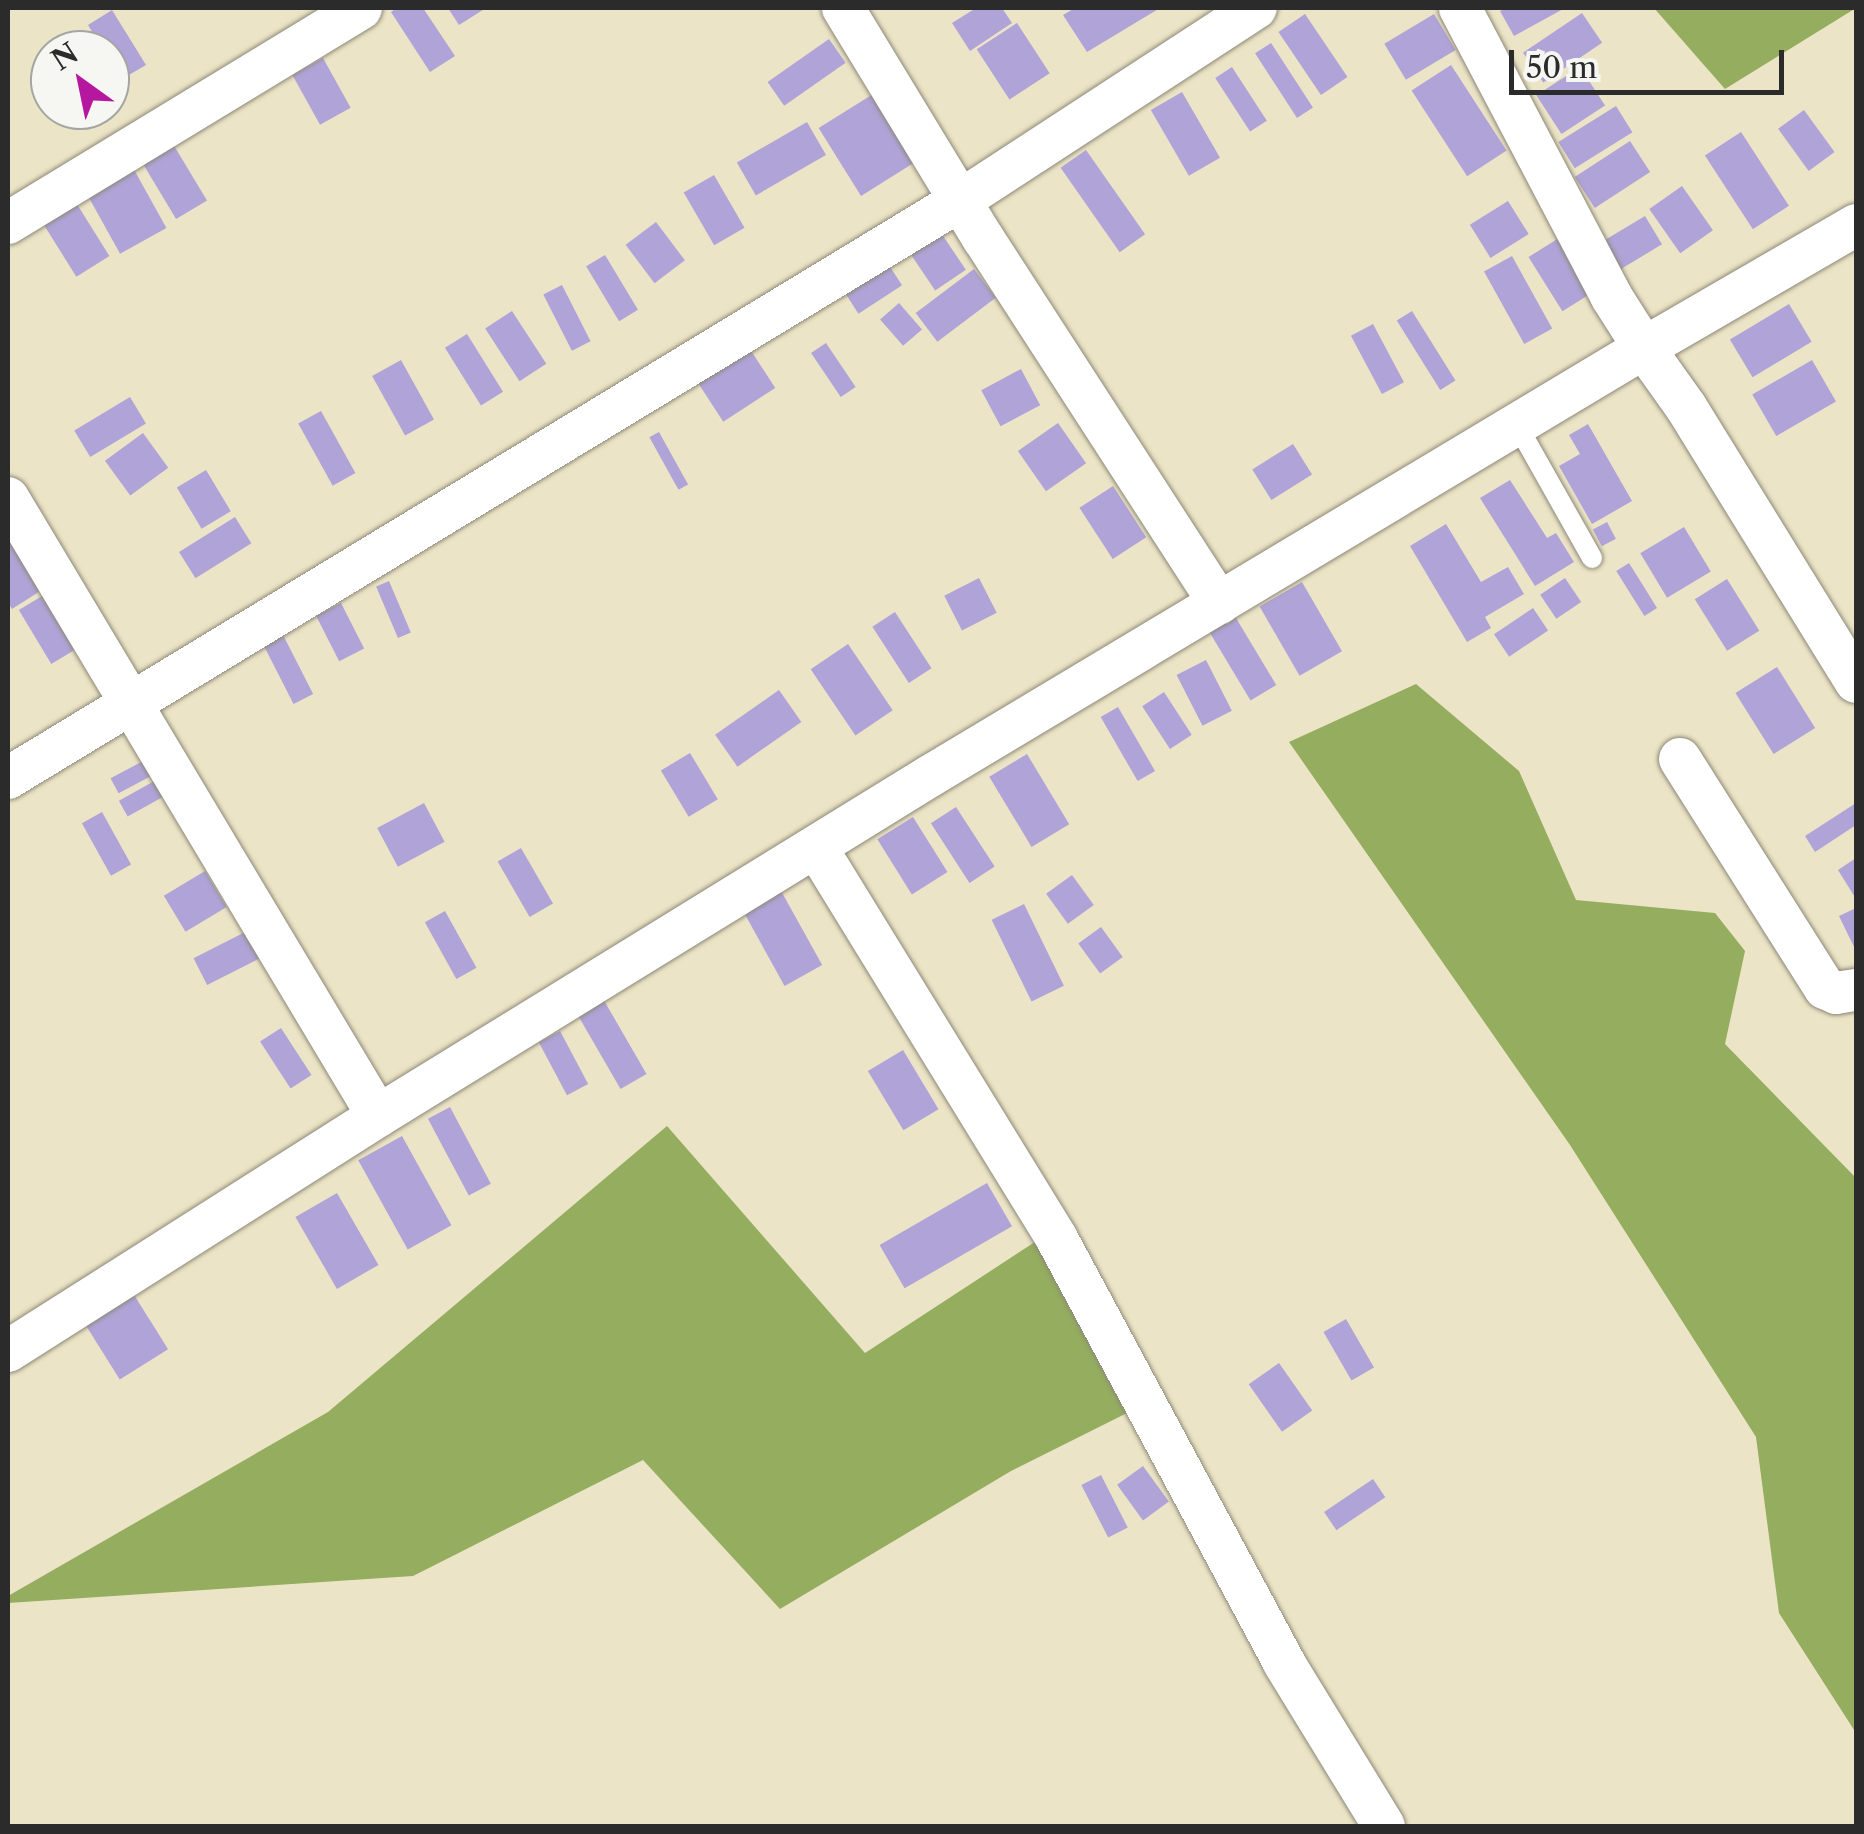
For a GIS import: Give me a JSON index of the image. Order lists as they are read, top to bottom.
{
  "scale_bar": "50 m",
  "north": "top left"
}
